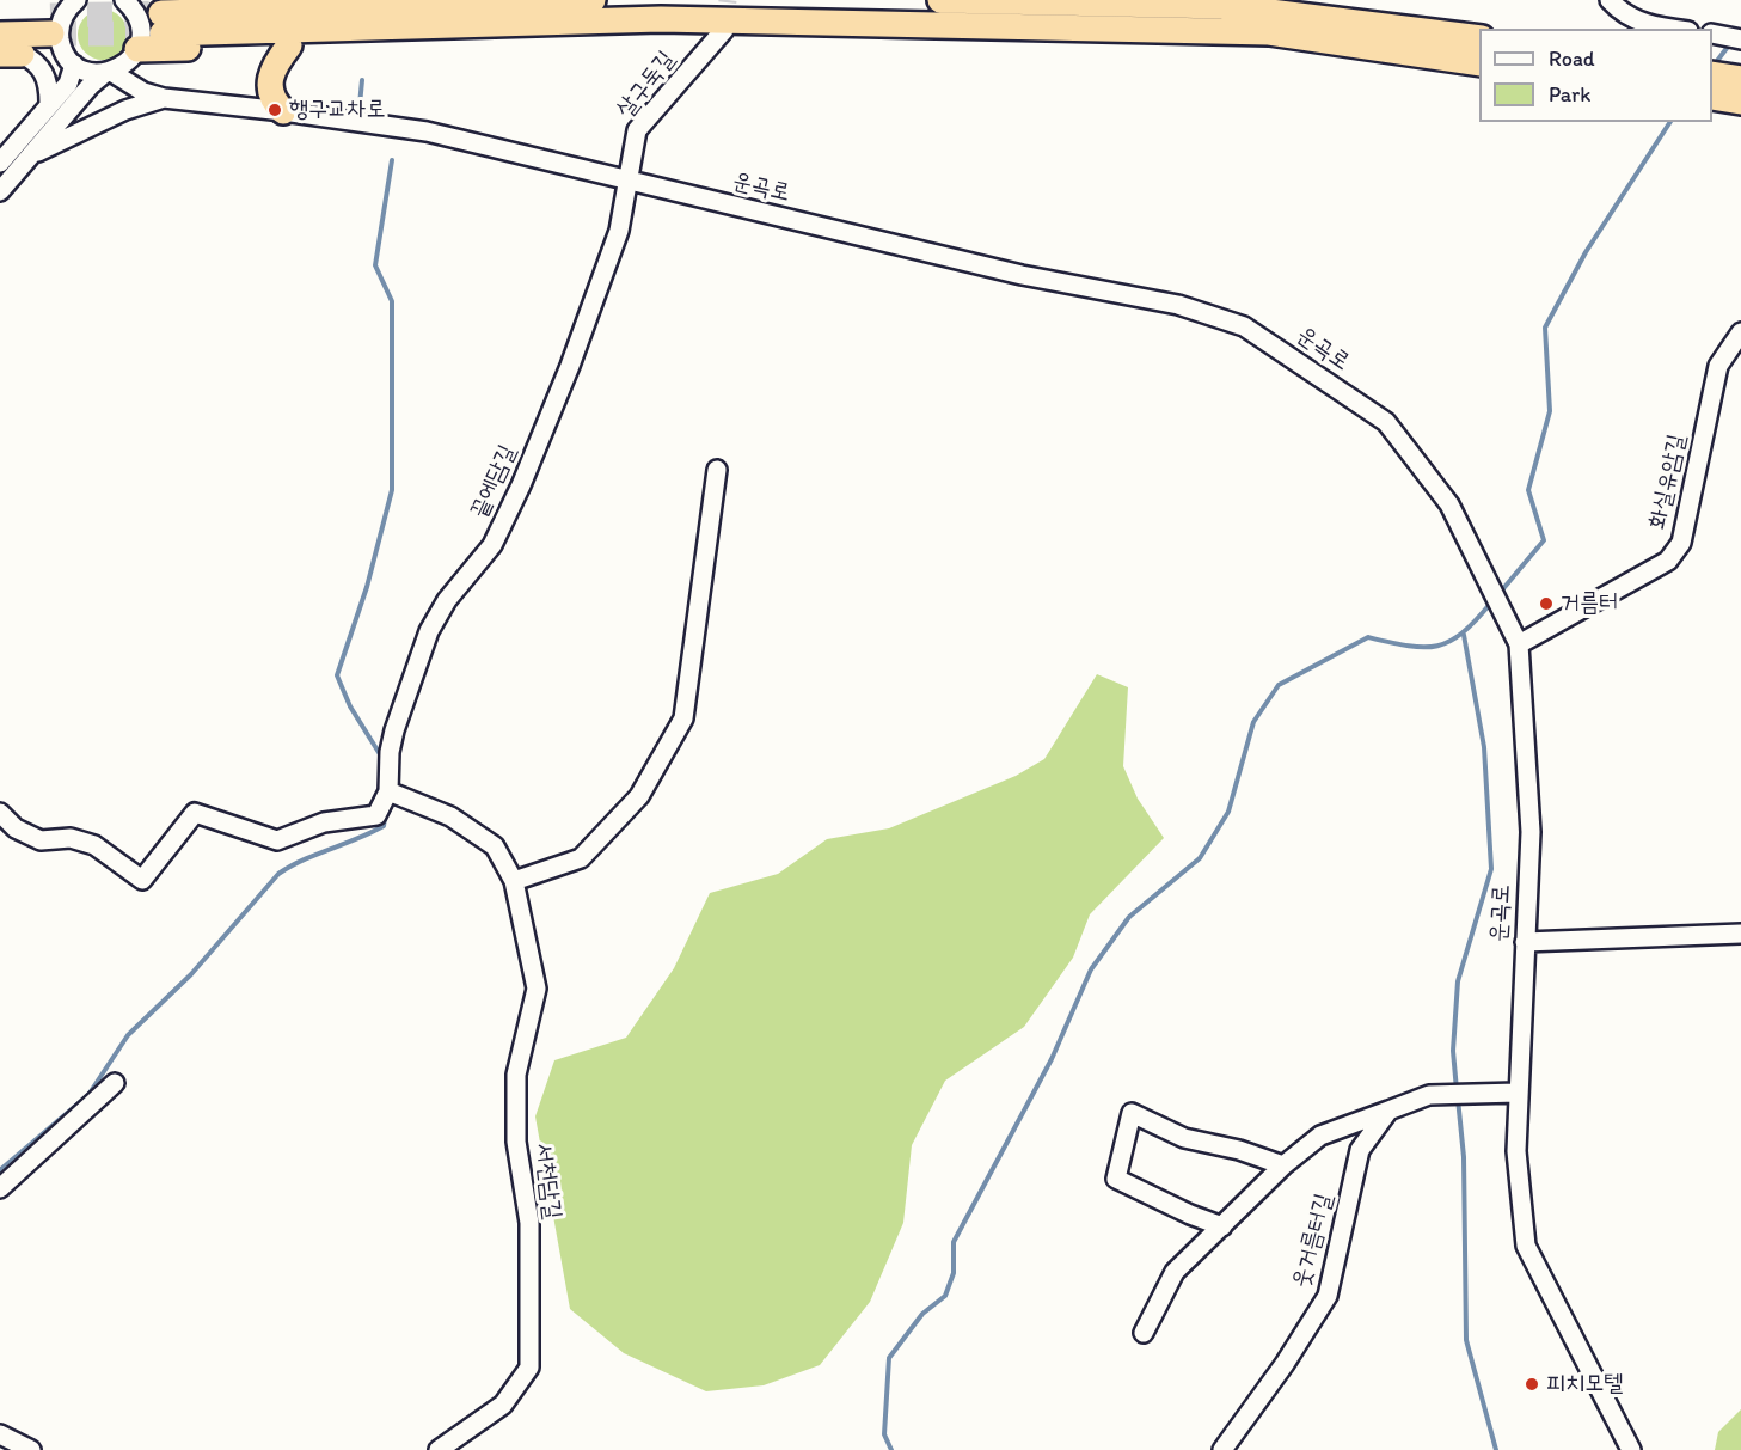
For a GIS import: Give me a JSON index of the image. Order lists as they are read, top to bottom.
{
  "streets": {
    "street": [
      "살구둑길",
      "운곡로",
      "끝에담길",
      "화실유암길",
      "서천담길",
      "웃거름터길"
    ]
  },
  "crossings": [
    ["살구둑길", "운곡로"],
    ["살구둑길", "끝에담길"],
    ["운곡로", "끝에담길"],
    ["운곡로", "화실유암길"]
  ],
  "places": ["행구교차로", "거름터", "피치모텔"],
  "legend": ["Road", "Park"]
}
